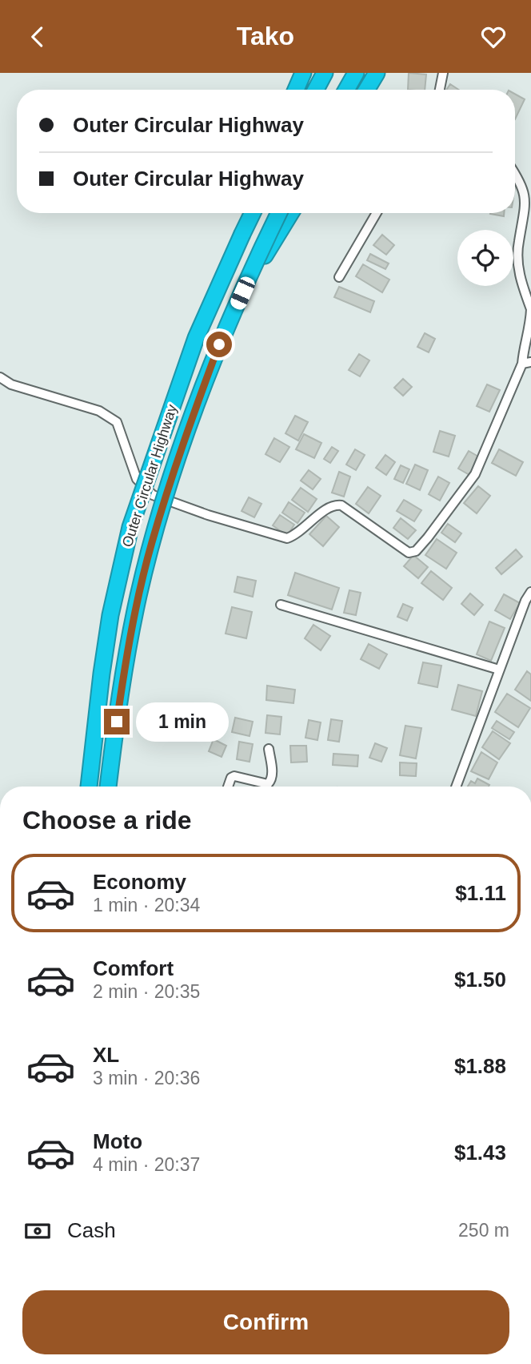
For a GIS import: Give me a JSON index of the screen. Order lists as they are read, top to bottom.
{
  "streets": {
    "highway": ["Outer Circular Highway"]
  },
  "page": {
    "header": "Tako",
    "banner": ["Outer Circular Highway", "Outer Circular Highway"],
    "bubble": "1 min",
    "heading": "Choose a ride",
    "list": [
      {
        "name": "Economy",
        "note": "1 min · 20:34",
        "value": "$1.11"
      },
      {
        "name": "Comfort",
        "note": "2 min · 20:35",
        "value": "$1.50"
      },
      {
        "name": "XL",
        "note": "3 min · 20:36",
        "value": "$1.88"
      },
      {
        "name": "Moto",
        "note": "4 min · 20:37",
        "value": "$1.43"
      }
    ],
    "pay": ["Cash", "250 m"],
    "buttons": "Confirm"
  }
}
